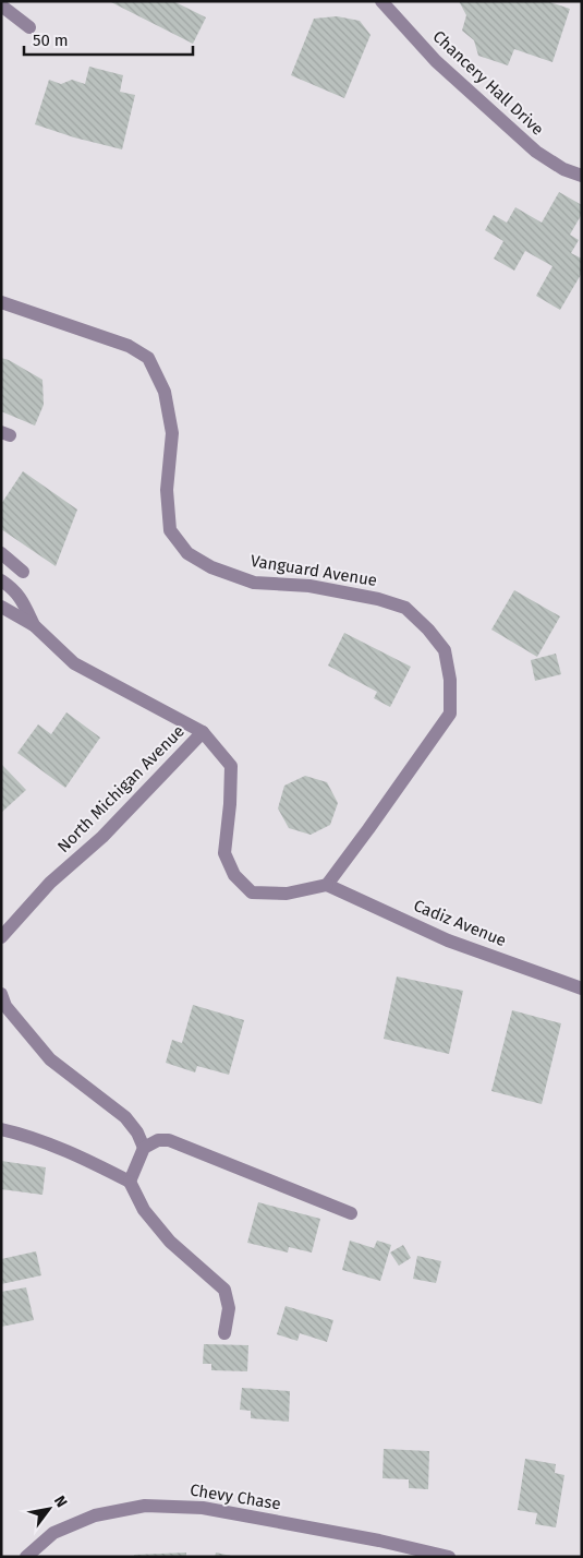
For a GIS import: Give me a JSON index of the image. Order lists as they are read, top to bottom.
{
  "streets": {
    "street": [
      "Chancery Hall Drive",
      "Vanguard Avenue",
      "North Michigan Avenue",
      "Cadiz Avenue",
      "Chevy Chase"
    ]
  },
  "crossings": [
    ["Vanguard Avenue", "North Michigan Avenue"],
    ["Vanguard Avenue", "Cadiz Avenue"],
    ["North Michigan Avenue", "Cadiz Avenue"]
  ],
  "scale_bar": "50 m",
  "north": "top right"
}
